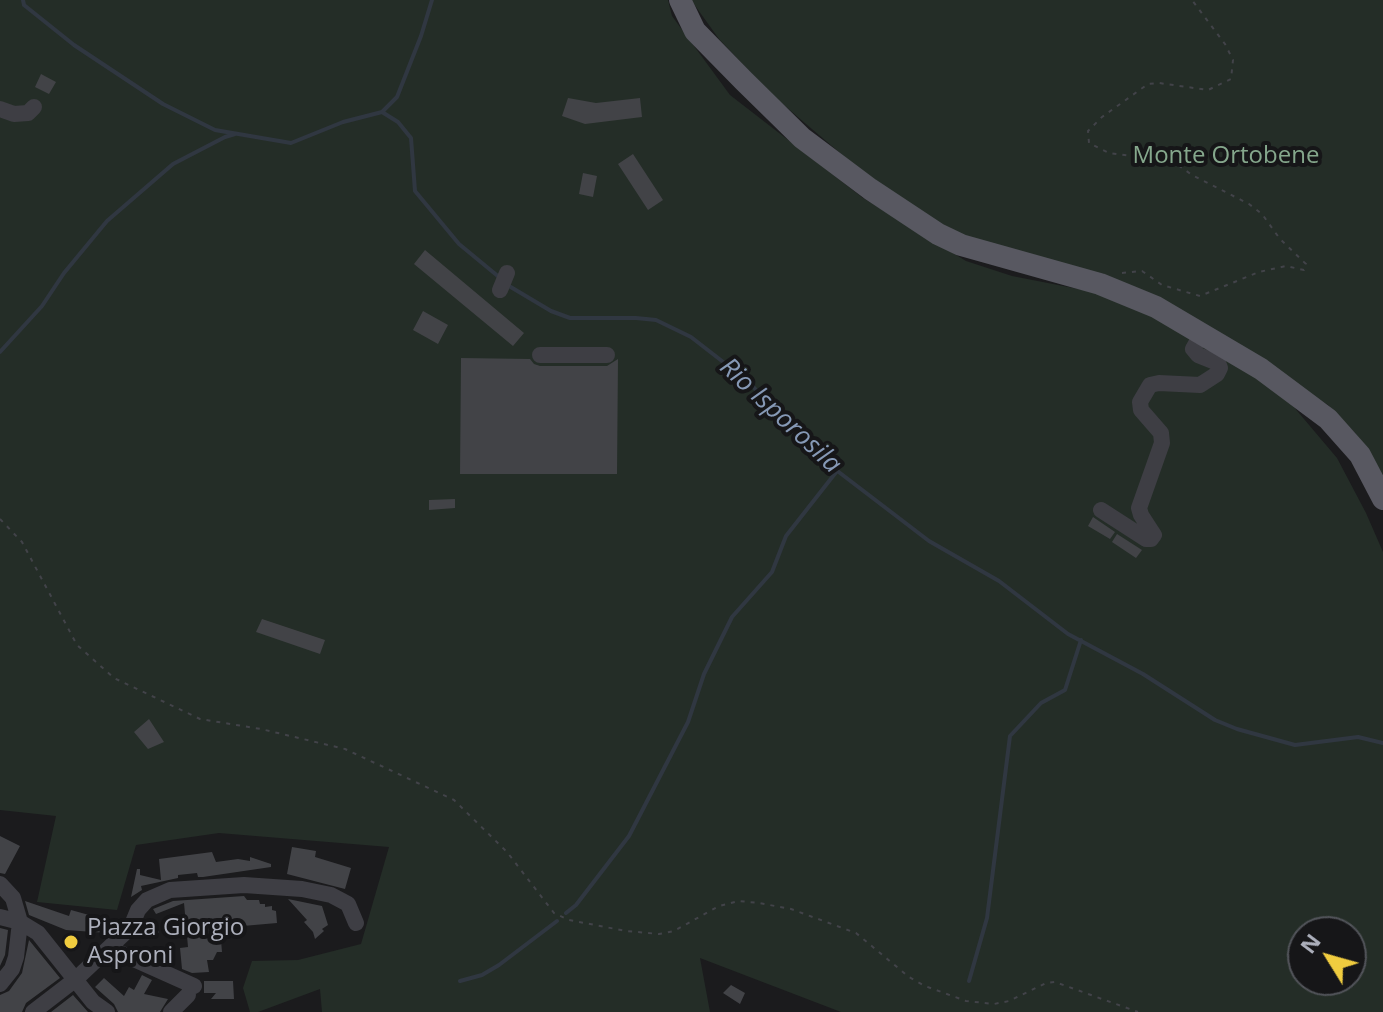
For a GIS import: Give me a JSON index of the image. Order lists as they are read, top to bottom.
{
  "water": ["Rio Isporosila"],
  "parks": ["Monte Ortobene"],
  "places": ["Piazza Giorgio Asproni"],
  "north": "top left"
}
